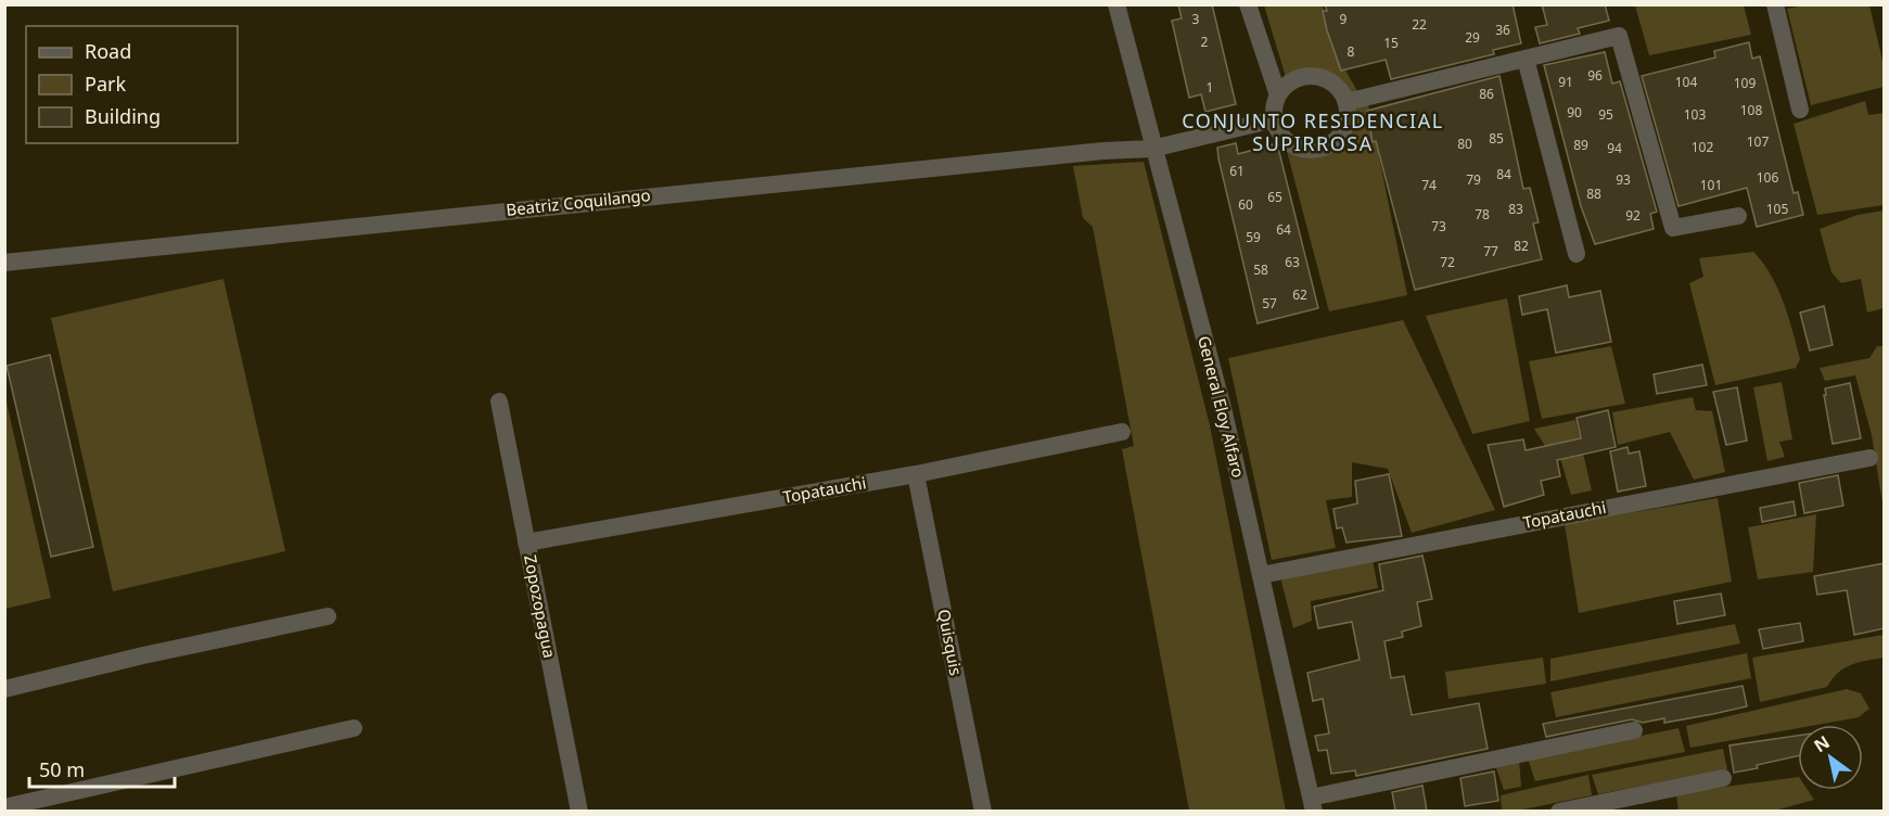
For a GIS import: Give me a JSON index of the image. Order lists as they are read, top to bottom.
{
  "streets": {
    "street": [
      "Beatriz Coquilango",
      "General Eloy Alfaro",
      "Topatauchi",
      "Zopozopagua",
      "Quisquis"
    ]
  },
  "crossings": [
    ["Beatriz Coquilango", "General Eloy Alfaro"],
    ["General Eloy Alfaro", "Topatauchi"],
    ["Topatauchi", "Zopozopagua"],
    ["Topatauchi", "Quisquis"]
  ],
  "districts": ["CONJUNTO RESIDENCIAL SUPIRROSA"],
  "house_numbers": [
    "3",
    "9",
    "22",
    "36",
    "29",
    "2",
    "15",
    "8",
    "96",
    "91",
    "104",
    "109",
    "1",
    "86",
    "108",
    "90",
    "95",
    "103",
    "85",
    "107",
    "80",
    "89",
    "102",
    "94",
    "61",
    "84",
    "106",
    "79",
    "93",
    "74",
    "101",
    "88",
    "65",
    "60",
    "83",
    "105",
    "78",
    "92",
    "73",
    "64",
    "59",
    "82",
    "77",
    "63",
    "72",
    "58",
    "62",
    "57"
  ],
  "legend": ["Road", "Park", "Building"],
  "scale_bar": "50 m",
  "north": "top left"
}
